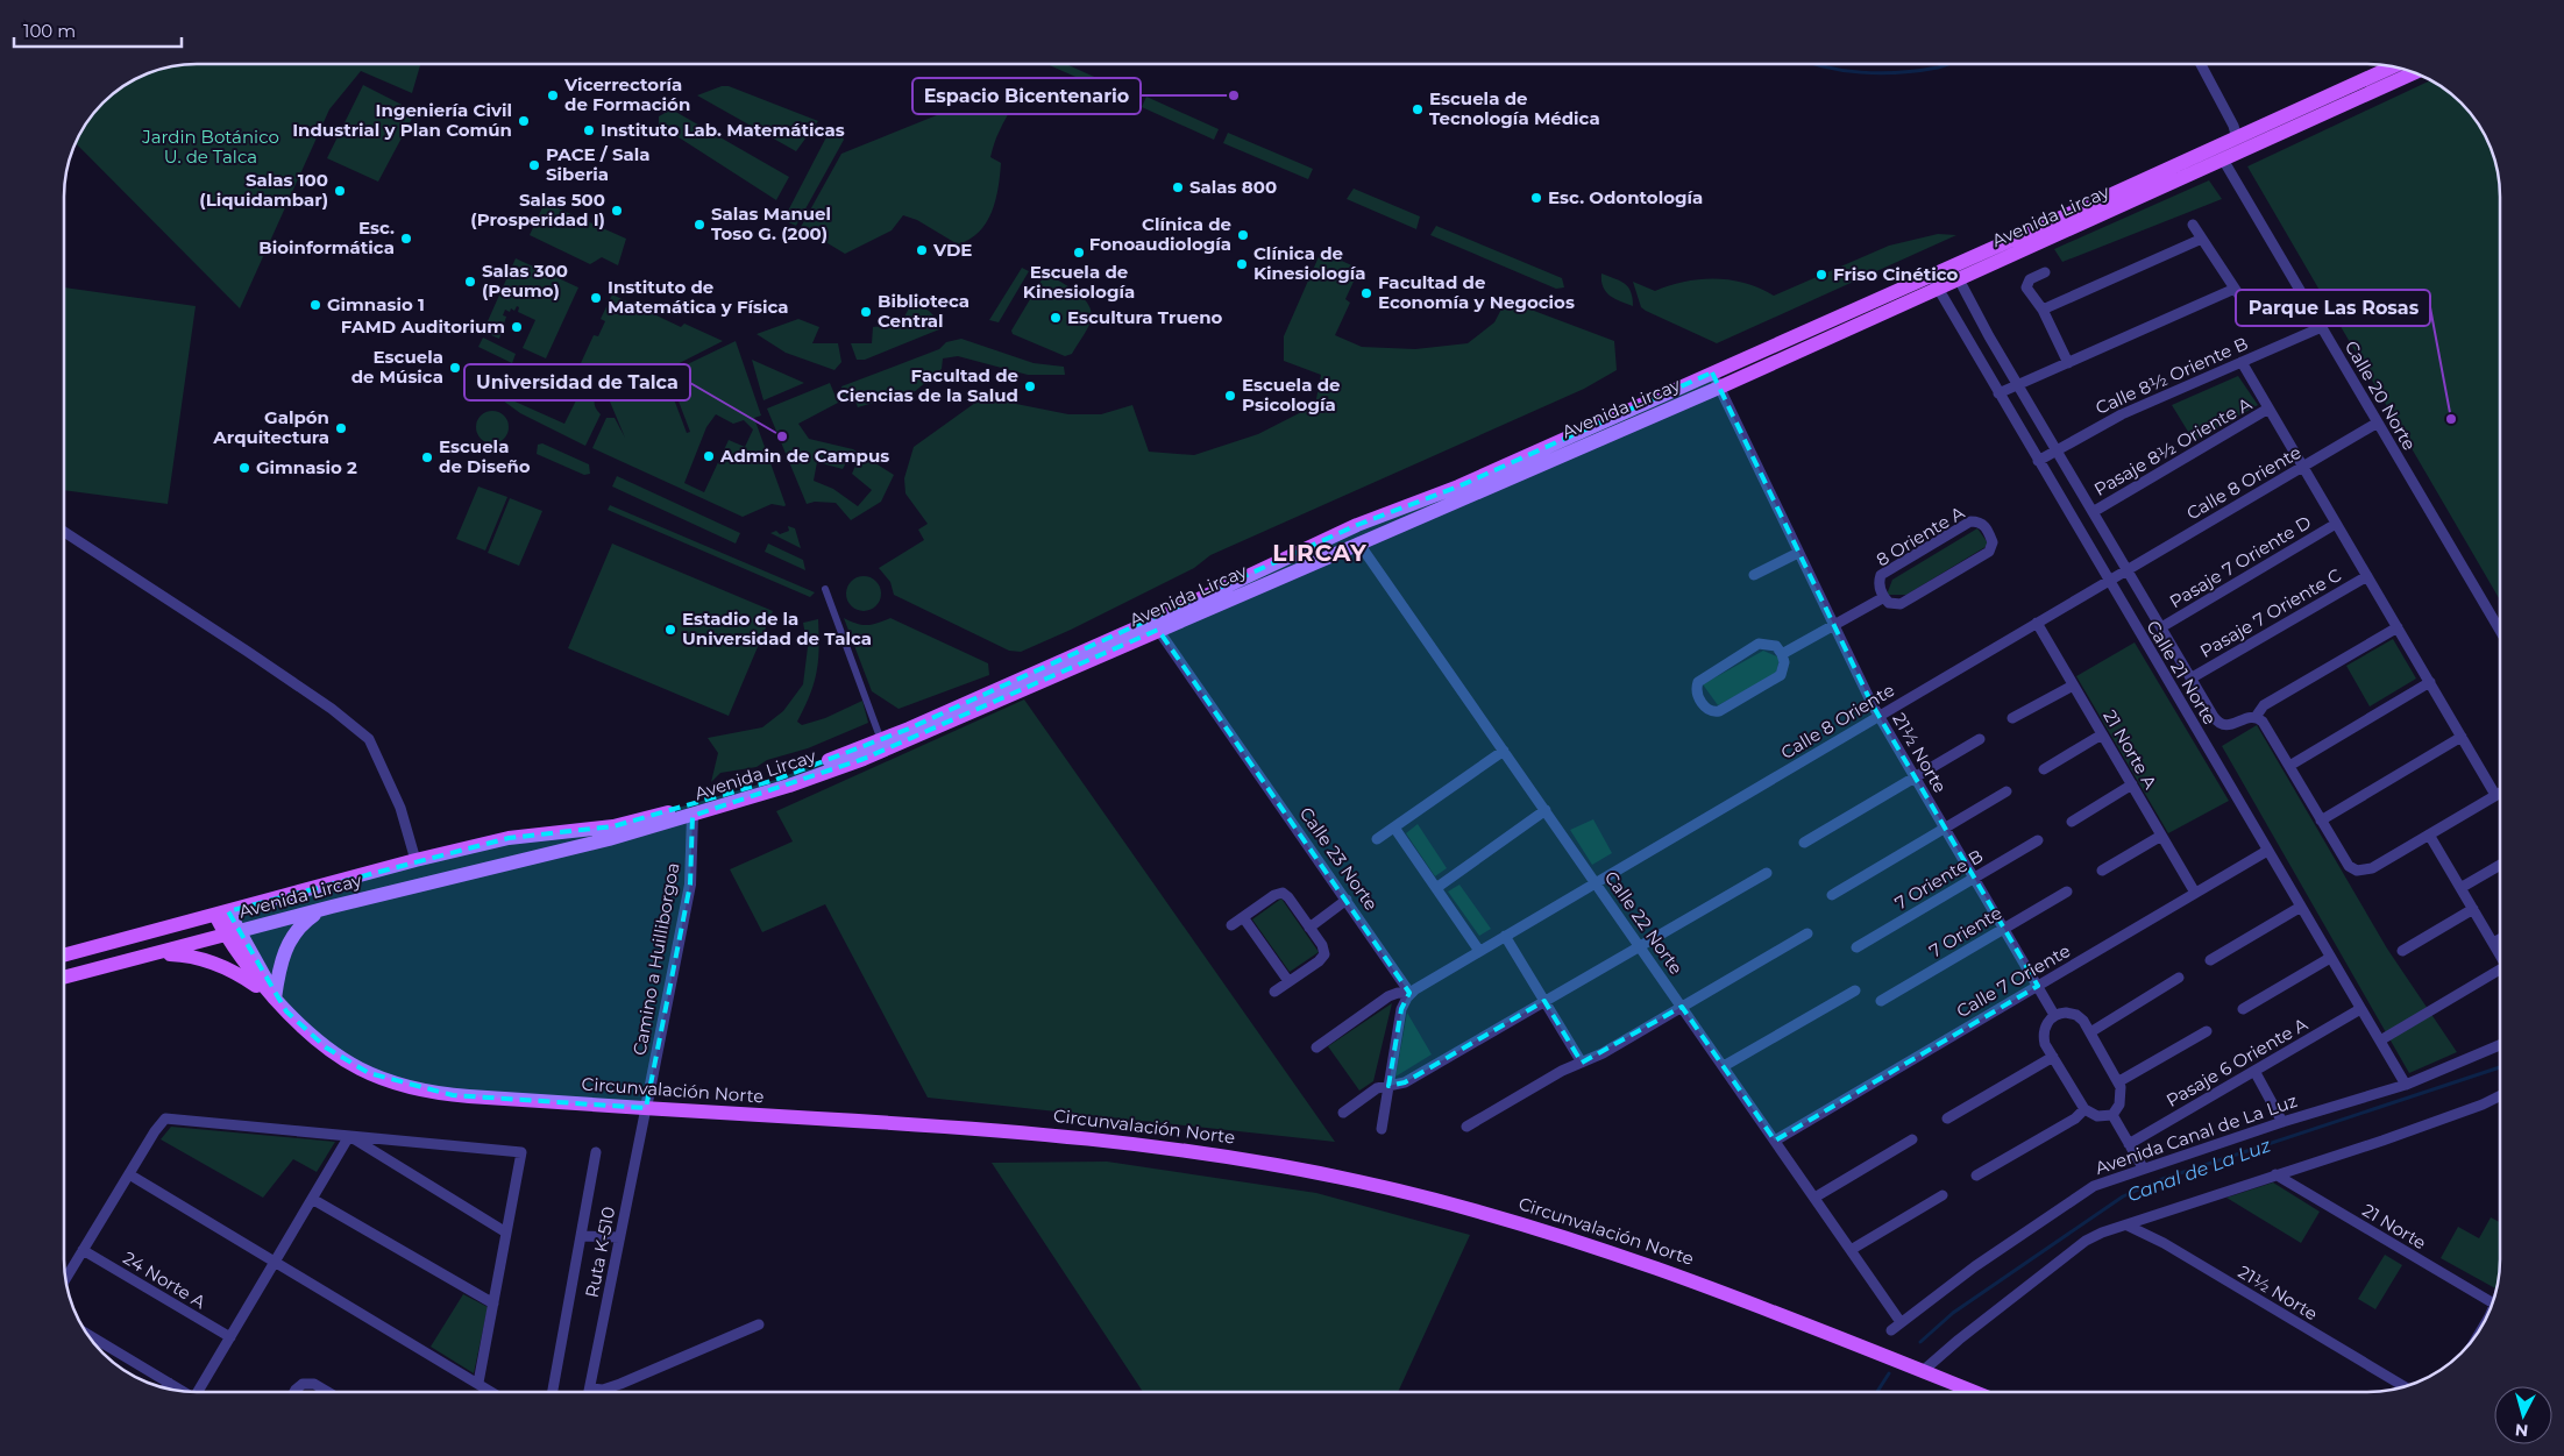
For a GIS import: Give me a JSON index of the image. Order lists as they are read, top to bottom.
{
  "streets": {
    "main road": ["Avenida Lircay", "Circunvalación Norte"],
    "street": [
      "Calle 8½ Oriente B",
      "Calle 20 Norte",
      "Pasaje 8½ Oriente A",
      "Calle 8 Oriente",
      "8 Oriente A",
      "Pasaje 7 Oriente D",
      "Pasaje 7 Oriente C",
      "Calle 21 Norte",
      "21 Norte A",
      "21½ Norte",
      "Calle 23 Norte",
      "7 Oriente B",
      "Calle 22 Norte",
      "7 Oriente",
      "Camino a Huilliborgoa",
      "Calle 7 Oriente",
      "Pasaje 6 Oriente A",
      "Avenida Canal de La Luz",
      "21 Norte",
      "Ruta K-510",
      "24 Norte A"
    ]
  },
  "crossings": [
    ["Avenida Lircay", "Calle 20 Norte"],
    ["Avenida Lircay", "Calle 21 Norte"],
    ["Avenida Lircay", "21½ Norte"],
    ["Avenida Lircay", "Calle 23 Norte"],
    ["Avenida Lircay", "Calle 22 Norte"],
    ["Avenida Lircay", "Camino a Huilliborgoa"],
    ["Avenida Lircay", "Circunvalación Norte"],
    ["Calle 8½ Oriente B", "Calle 20 Norte"],
    ["Calle 8½ Oriente B", "Calle 21 Norte"],
    ["Calle 20 Norte", "Calle 8 Oriente"],
    ["Calle 8 Oriente", "Calle 21 Norte"],
    ["Calle 8 Oriente", "21 Norte A"],
    ["Calle 8 Oriente", "21½ Norte"],
    ["Calle 8 Oriente", "Calle 23 Norte"],
    ["Calle 8 Oriente", "Calle 22 Norte"],
    ["8 Oriente A", "21½ Norte"],
    ["Calle 21 Norte", "Calle 7 Oriente"],
    ["Calle 21 Norte", "Pasaje 6 Oriente A"],
    ["Calle 21 Norte", "Avenida Canal de La Luz"],
    ["21 Norte A", "Calle 7 Oriente"],
    ["21½ Norte", "7 Oriente B"],
    ["21½ Norte", "7 Oriente"],
    ["21½ Norte", "Calle 7 Oriente"],
    ["Calle 22 Norte", "Calle 7 Oriente"],
    ["Calle 22 Norte", "Avenida Canal de La Luz"],
    ["Camino a Huilliborgoa", "Circunvalación Norte"],
    ["Camino a Huilliborgoa", "Ruta K-510"],
    ["Circunvalación Norte", "Ruta K-510"]
  ],
  "districts": ["LIRCAY"],
  "water": ["Canal de La Luz"],
  "parks": ["Jardin Botánico U. de Talca"],
  "places": [
    "Vicerrectoría de Formación",
    "Espacio Bicentenario",
    "Escuela de Tecnología Médica",
    "Ingeniería Civil Industrial y Plan Común",
    "Instituto Lab. Matemáticas",
    "PACE / Sala Siberia",
    "Salas 800",
    "Salas 100 (Liquidambar)",
    "Esc. Odontología",
    "Salas 500 (Prosperidad I)",
    "Salas Manuel Toso G. (200)",
    "Clínica de Fonoaudiología",
    "Esc. Bioinformática",
    "VDE",
    "Escuela de Kinesiología",
    "Clínica de Kinesiología",
    "Friso Cinético",
    "Salas 300 (Peumo)",
    "Facultad de Economía y Negocios",
    "Instituto de Matemática y Física",
    "Gimnasio 1",
    "Biblioteca Central",
    "Escultura Trueno",
    "FAMD Auditorium",
    "Escuela de Música",
    "Facultad de Ciencias de la Salud",
    "Escuela de Psicología",
    "Parque Las Rosas",
    "Galpón Arquitectura",
    "Universidad de Talca",
    "Admin de Campus",
    "Escuela de Diseño",
    "Gimnasio 2",
    "Estadio de la Universidad de Talca"
  ],
  "scale_bar": "100 m",
  "north": "bottom"
}
